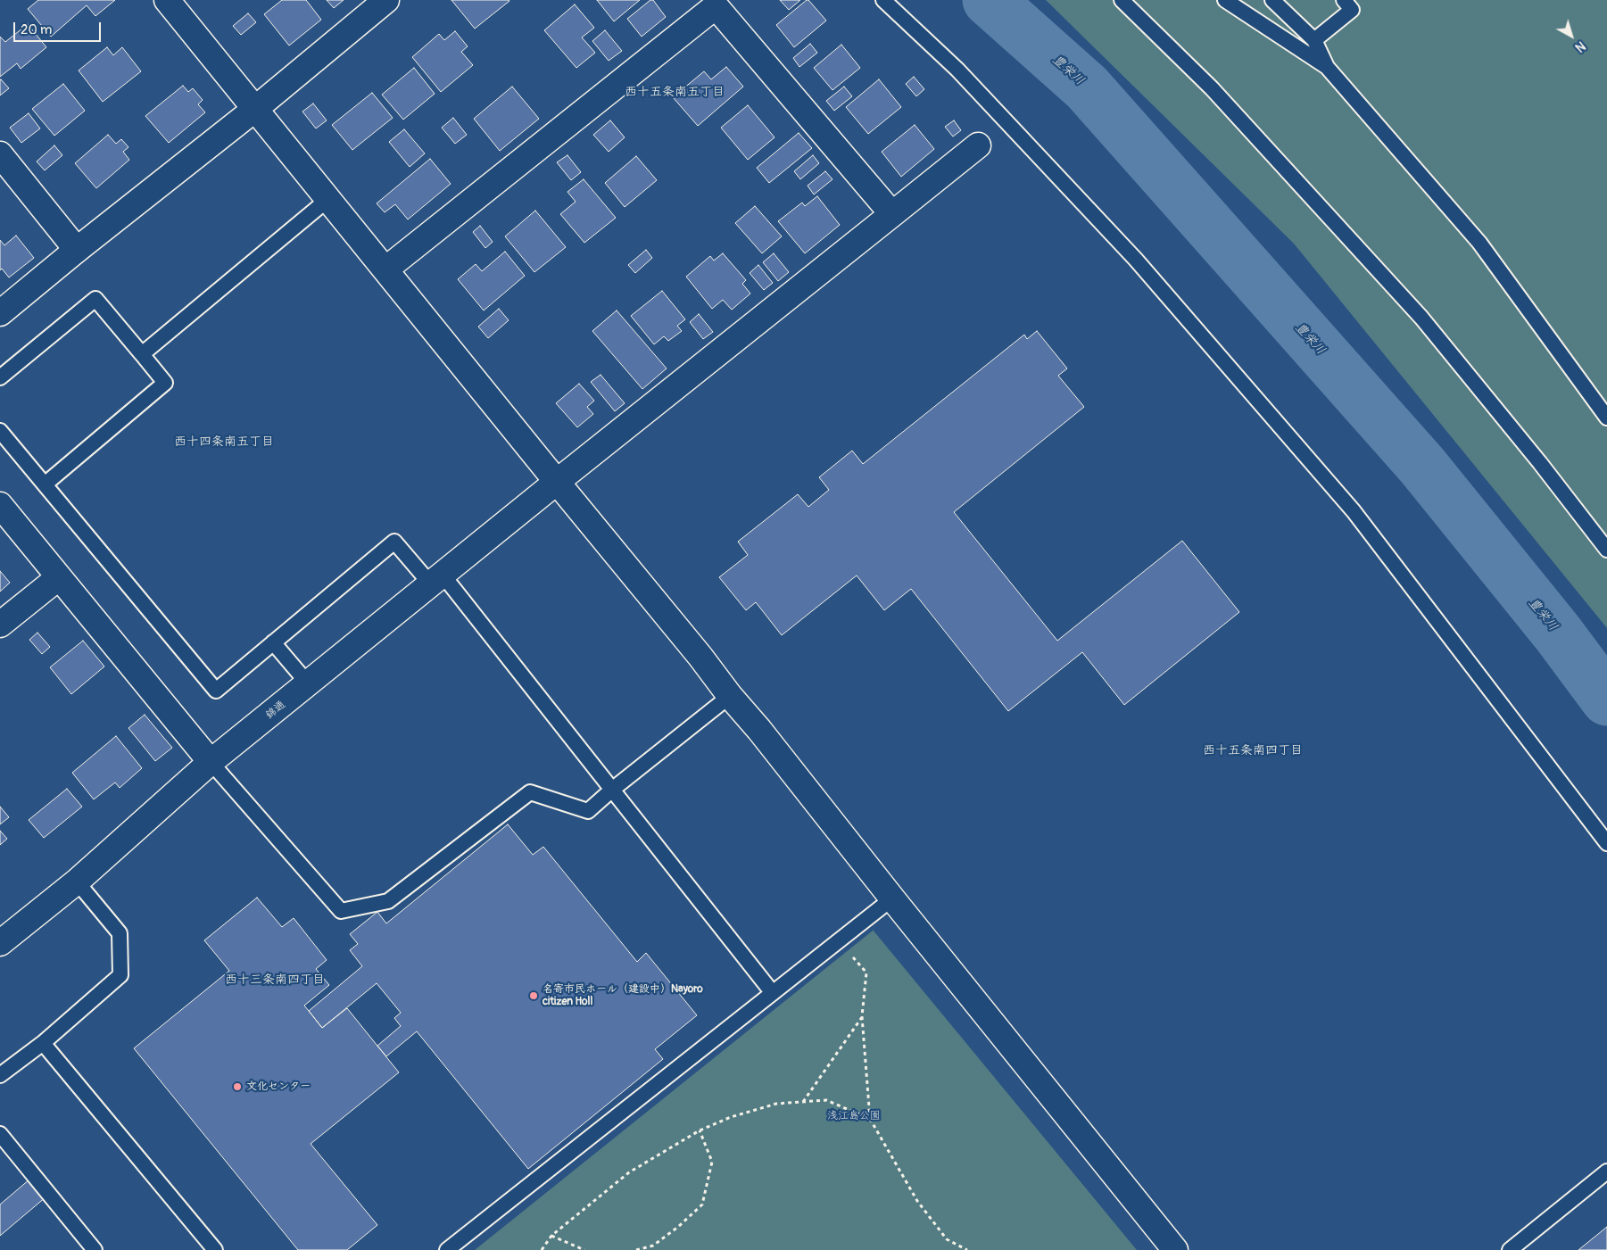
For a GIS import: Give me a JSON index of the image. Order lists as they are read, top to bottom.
{
  "streets": {
    "street": ["錦通"]
  },
  "districts": [
    "西十五条南五丁目",
    "西十四条南五丁目",
    "西十五条南四丁目",
    "西十三条南四丁目"
  ],
  "water": ["豊栄川"],
  "parks": ["浅江島公園"],
  "places": ["名寄市民ホール（建設中）Nayoro citizen Holl", "文化センター"],
  "scale_bar": "20 m",
  "north": "bottom right"
}
